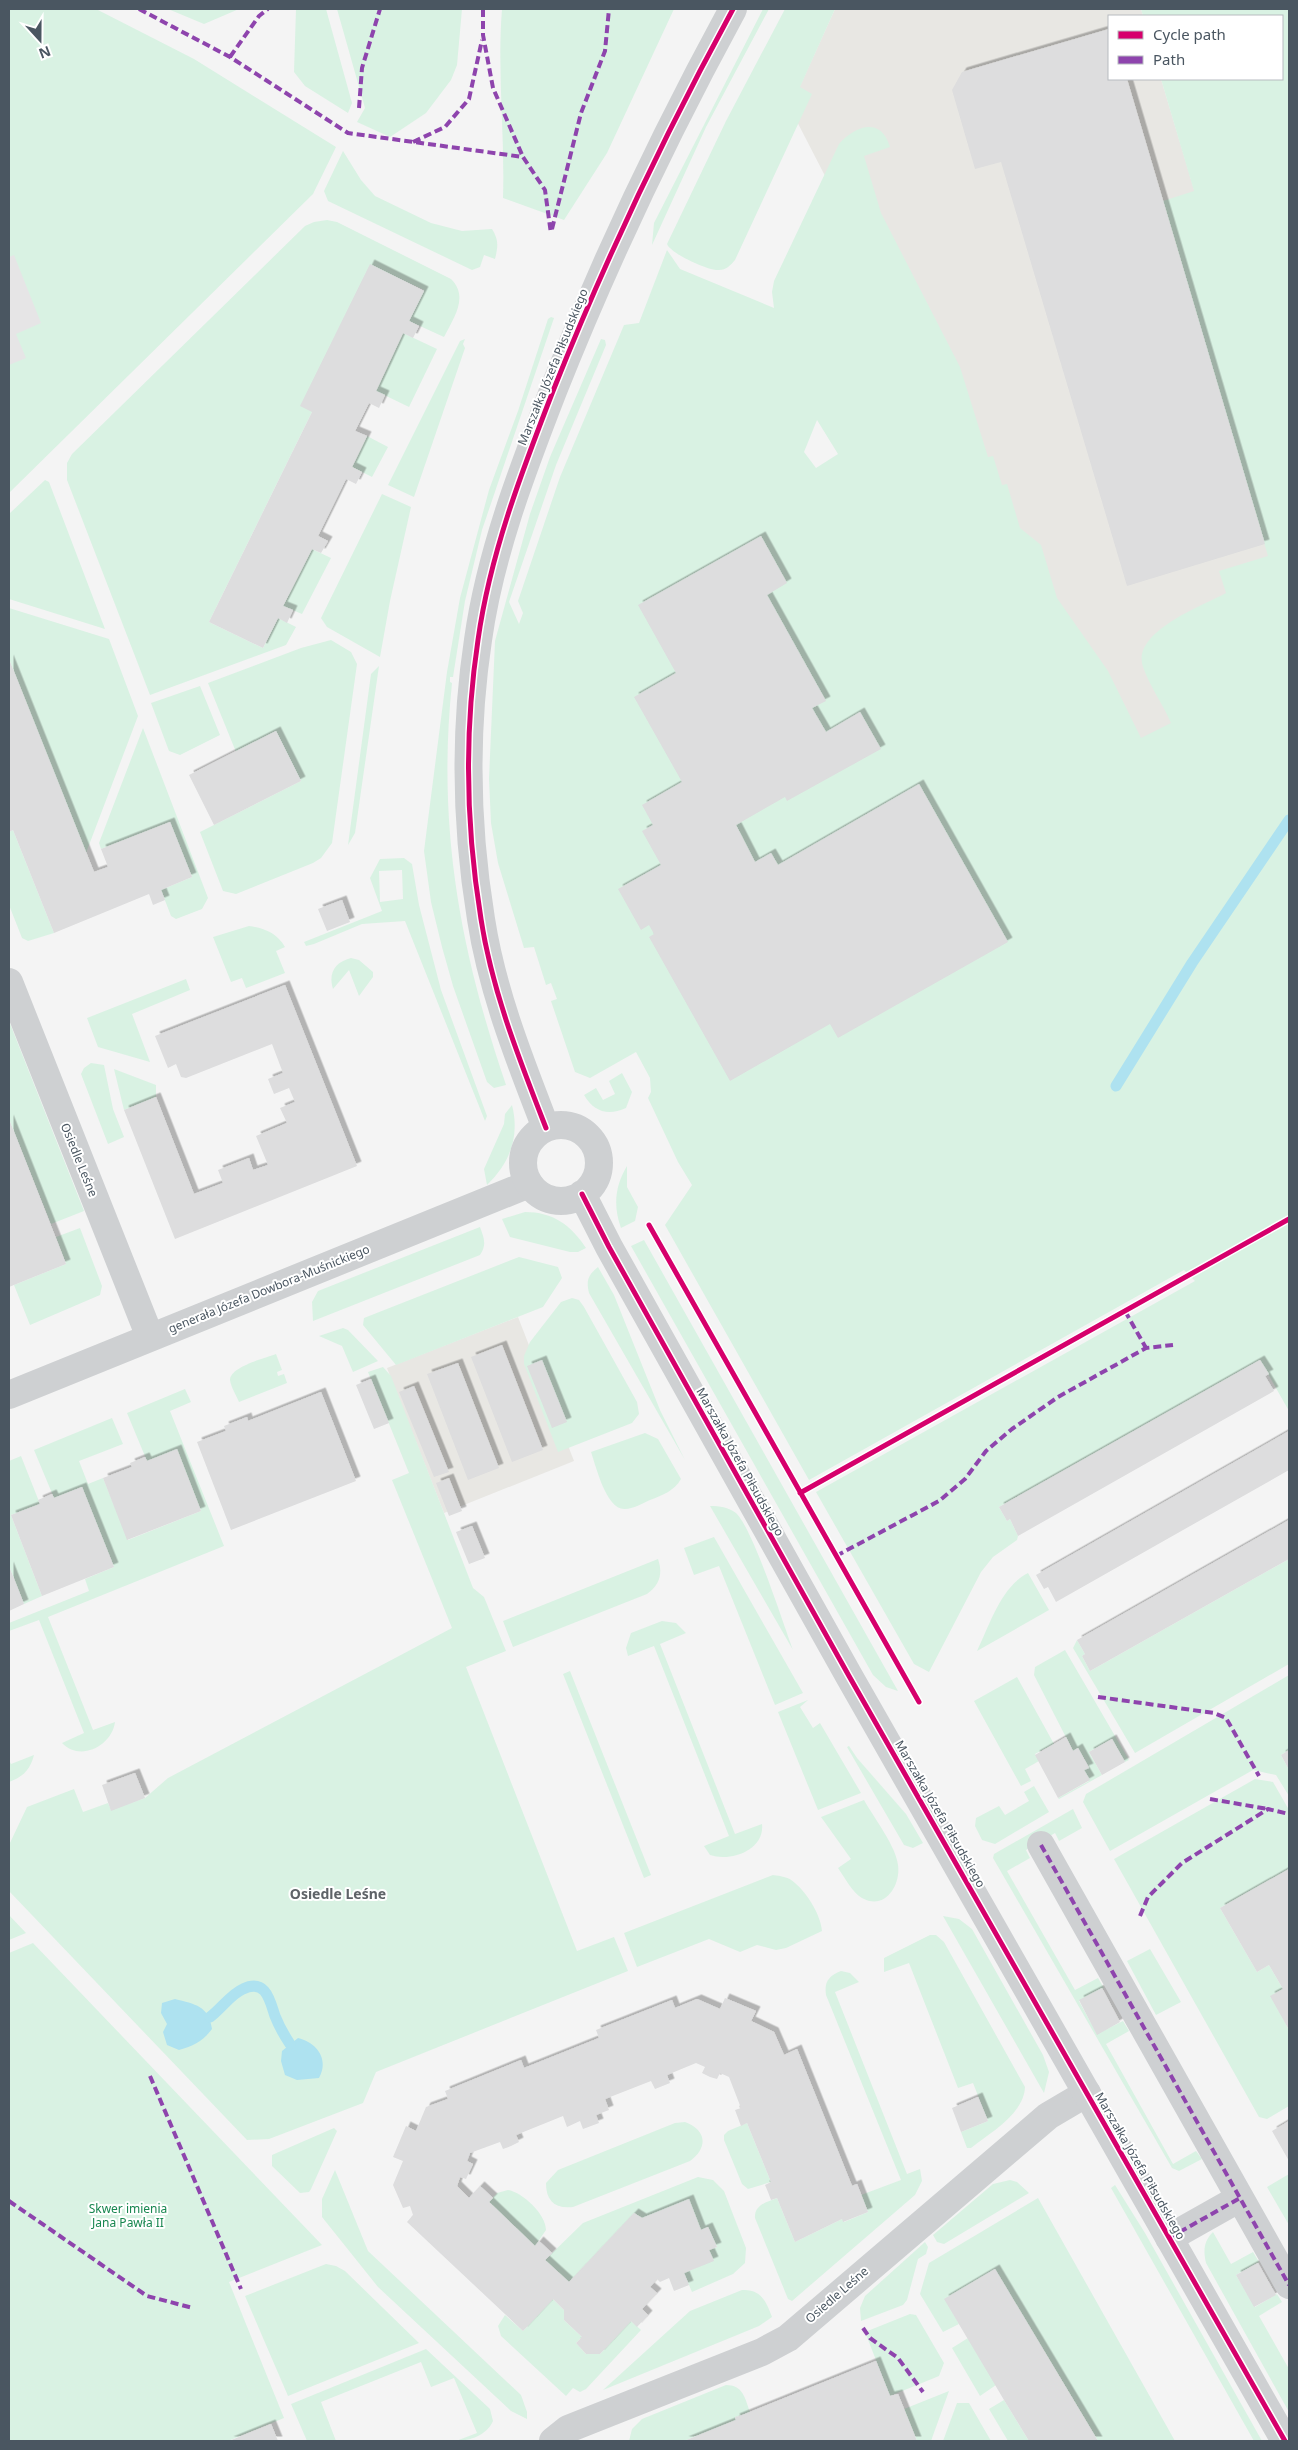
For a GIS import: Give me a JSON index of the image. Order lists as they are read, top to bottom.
{
  "streets": {
    "street": ["Marszałka Józefa Piłsudskiego", "Osiedle Leśne", "generała Józefa Dowbora-Muśnickiego"]
  },
  "crossings": [
    ["Marszałka Józefa Piłsudskiego", "Osiedle Leśne"],
    ["Marszałka Józefa Piłsudskiego", "generała Józefa Dowbora-Muśnickiego"],
    ["Osiedle Leśne", "generała Józefa Dowbora-Muśnickiego"]
  ],
  "districts": ["Osiedle Leśne"],
  "parks": ["Skwer imienia Jana Pawła II"],
  "legend": ["Cycle path", "Path"],
  "north": "bottom"
}
